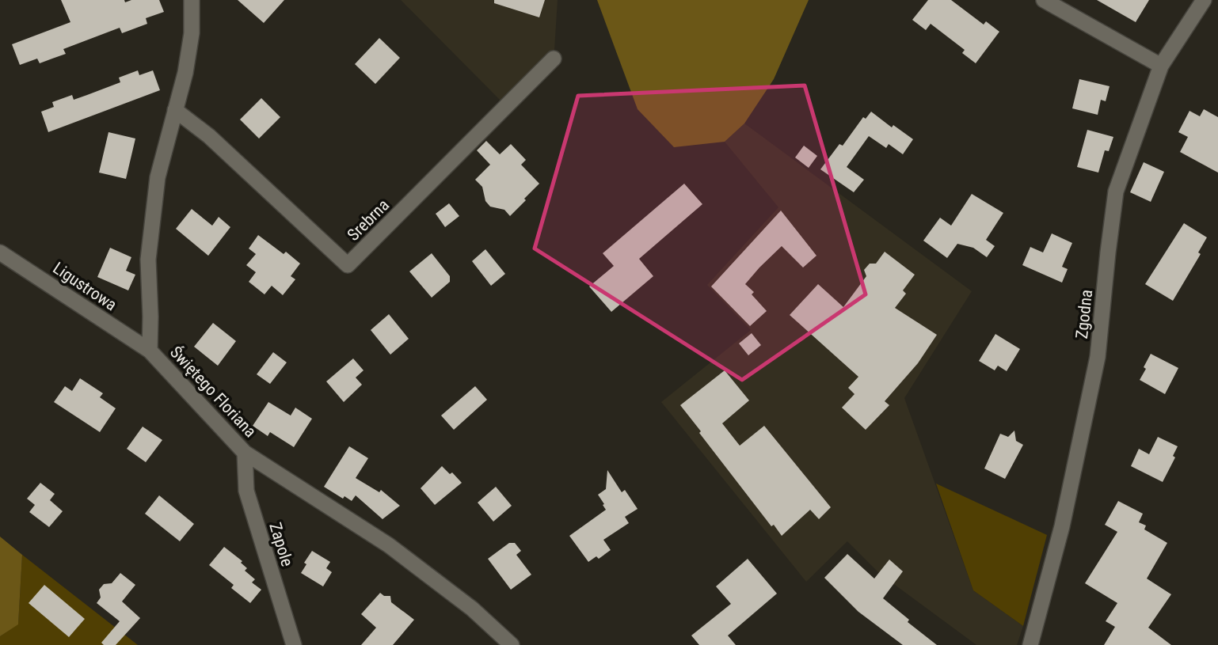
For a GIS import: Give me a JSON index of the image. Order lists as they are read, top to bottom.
{
  "streets": {
    "street": [
      "Srebrna",
      "Ligustrowa",
      "Zgodna",
      "Świętego Floriana",
      "Zapole"
    ]
  },
  "crossings": [
    ["Srebrna", "Świętego Floriana"],
    ["Ligustrowa", "Świętego Floriana"],
    ["Świętego Floriana", "Zapole"]
  ]
}
